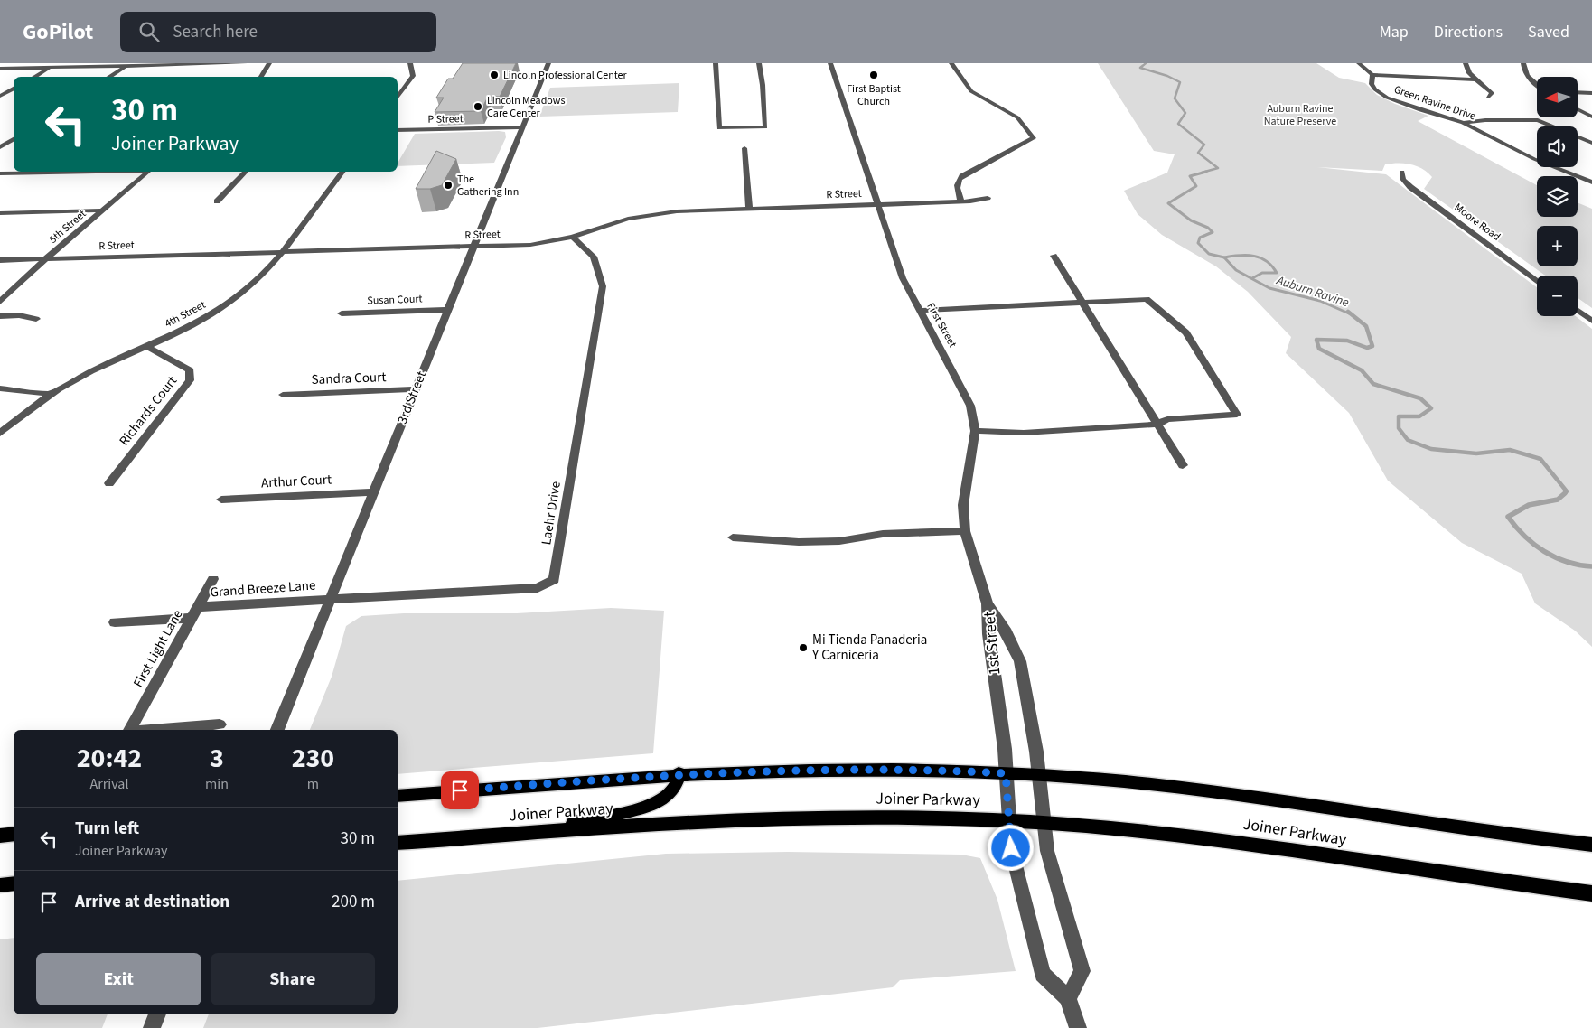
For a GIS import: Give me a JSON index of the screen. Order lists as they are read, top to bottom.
{
  "streets": {
    "main road": ["Joiner Parkway"],
    "street": [
      "Green Ravine Drive",
      "P Street",
      "R Street",
      "Moore Road",
      "5th Street",
      "Susan Court",
      "4th Street",
      "First Street",
      "Sandra Court",
      "3rd Street",
      "Richards Court",
      "Arthur Court",
      "Laehr Drive",
      "Grand Breeze Lane",
      "1st Street",
      "First Light Lane"
    ]
  },
  "crossings": [
    ["P Street", "3rd Street"],
    ["R Street", "5th Street"],
    ["R Street", "4th Street"],
    ["R Street", "First Street"],
    ["R Street", "3rd Street"],
    ["R Street", "Laehr Drive"],
    ["Susan Court", "3rd Street"],
    ["4th Street", "Richards Court"],
    ["First Street", "1st Street"],
    ["Sandra Court", "3rd Street"],
    ["3rd Street", "Arthur Court"],
    ["3rd Street", "Laehr Drive"],
    ["3rd Street", "Grand Breeze Lane"],
    ["Laehr Drive", "Grand Breeze Lane"],
    ["Grand Breeze Lane", "First Light Lane"],
    ["1st Street", "Joiner Parkway"]
  ],
  "water": ["Auburn Ravine"],
  "parks": ["Auburn Ravine Nature Preserve"],
  "places": [
    "Lincoln Professional Center",
    "First Baptist Church",
    "Lincoln Meadows Care Center",
    "The Gathering Inn",
    "Mi Tienda Panaderia Y Carniceria"
  ],
  "north": "left",
  "page": {
    "header": "GoPilot",
    "search": "Search here",
    "nav": ["Map", "Directions", "Saved"],
    "map_buttons": ["+", "−"],
    "turn": ["30 m", "Joiner Parkway"],
    "eta": [
      "20:42",
      "Arrival",
      "3",
      "min",
      "230",
      "m"
    ],
    "list": [
      {
        "name": "Turn left",
        "note": "Joiner Parkway",
        "value": "30 m"
      },
      {
        "name": "Arrive at destination",
        "value": "200 m"
      }
    ],
    "buttons": ["Exit", "Share"]
  }
}
